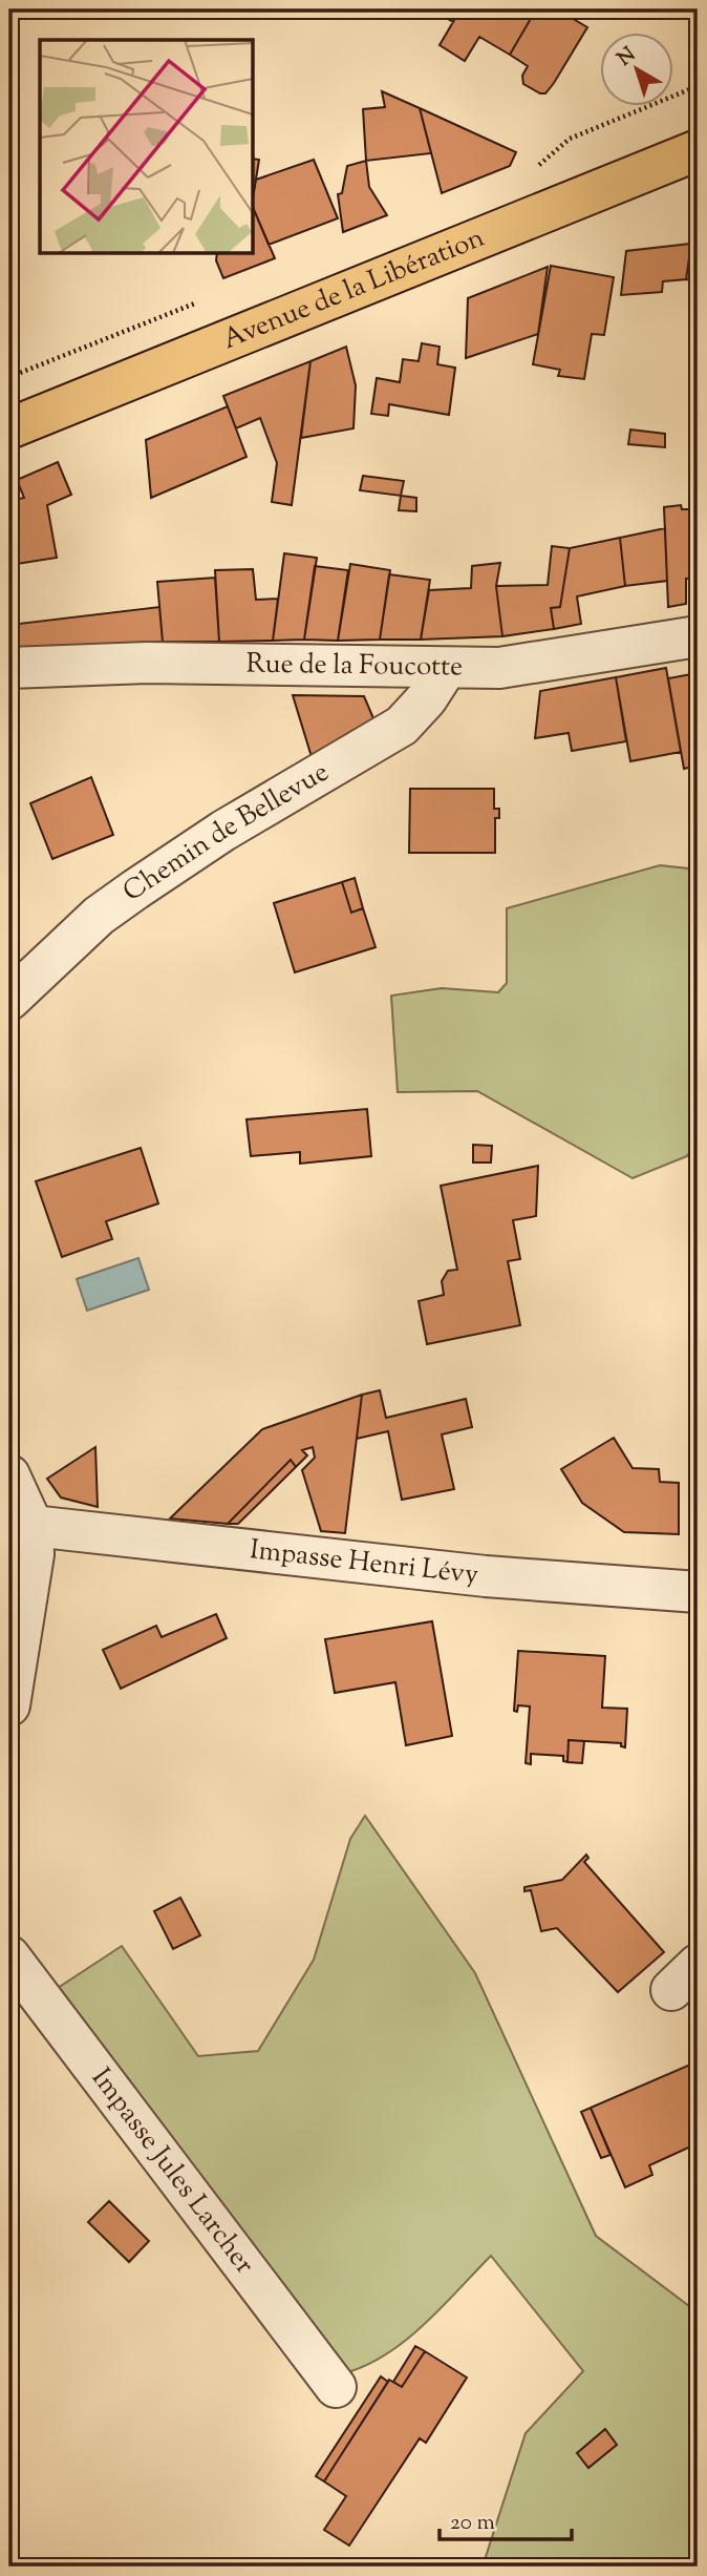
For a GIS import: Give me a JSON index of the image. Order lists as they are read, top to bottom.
{
  "streets": {
    "main road": ["Avenue de la Libération"],
    "street": [
      "Rue de la Foucotte",
      "Chemin de Bellevue",
      "Impasse Henri Lévy",
      "Impasse Jules Larcher"
    ]
  },
  "crossings": [
    ["Rue de la Foucotte", "Chemin de Bellevue"]
  ],
  "scale_bar": "20 m",
  "north": "top left"
}
